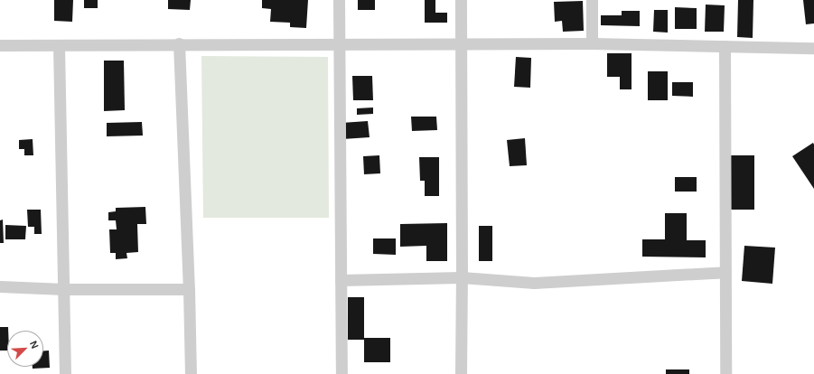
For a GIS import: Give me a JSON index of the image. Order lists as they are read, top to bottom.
{
  "north": "top right"
}
